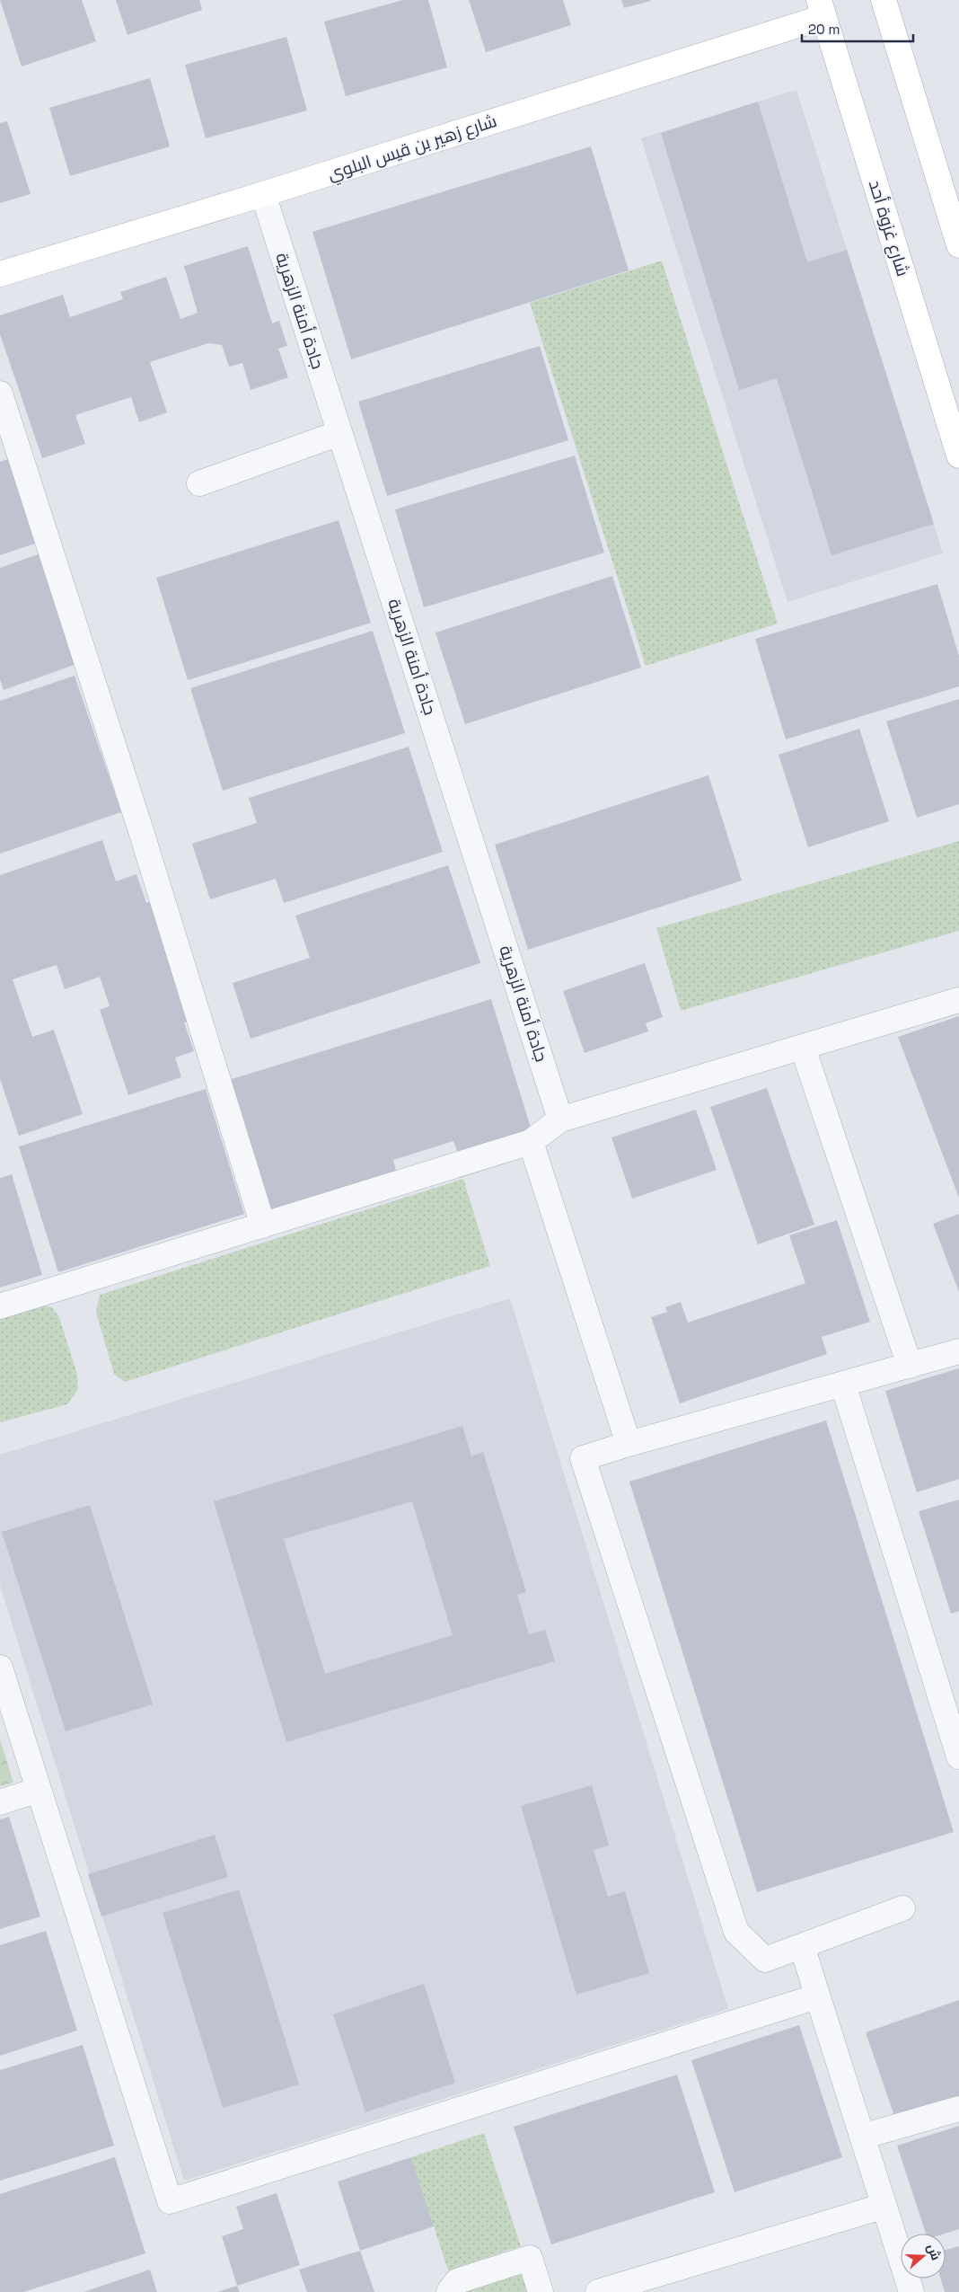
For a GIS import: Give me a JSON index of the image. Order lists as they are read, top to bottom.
{
  "streets": {
    "main road": ["شارع زهير بن قيس البلوي", "شارع غزوة أحد"],
    "street": ["جادة أمنة الزهرية"]
  },
  "crossings": [
    ["شارع زهير بن قيس البلوي", "شارع غزوة أحد"],
    ["شارع زهير بن قيس البلوي", "جادة أمنة الزهرية"]
  ],
  "scale_bar": "20 m",
  "north": "right"
}
